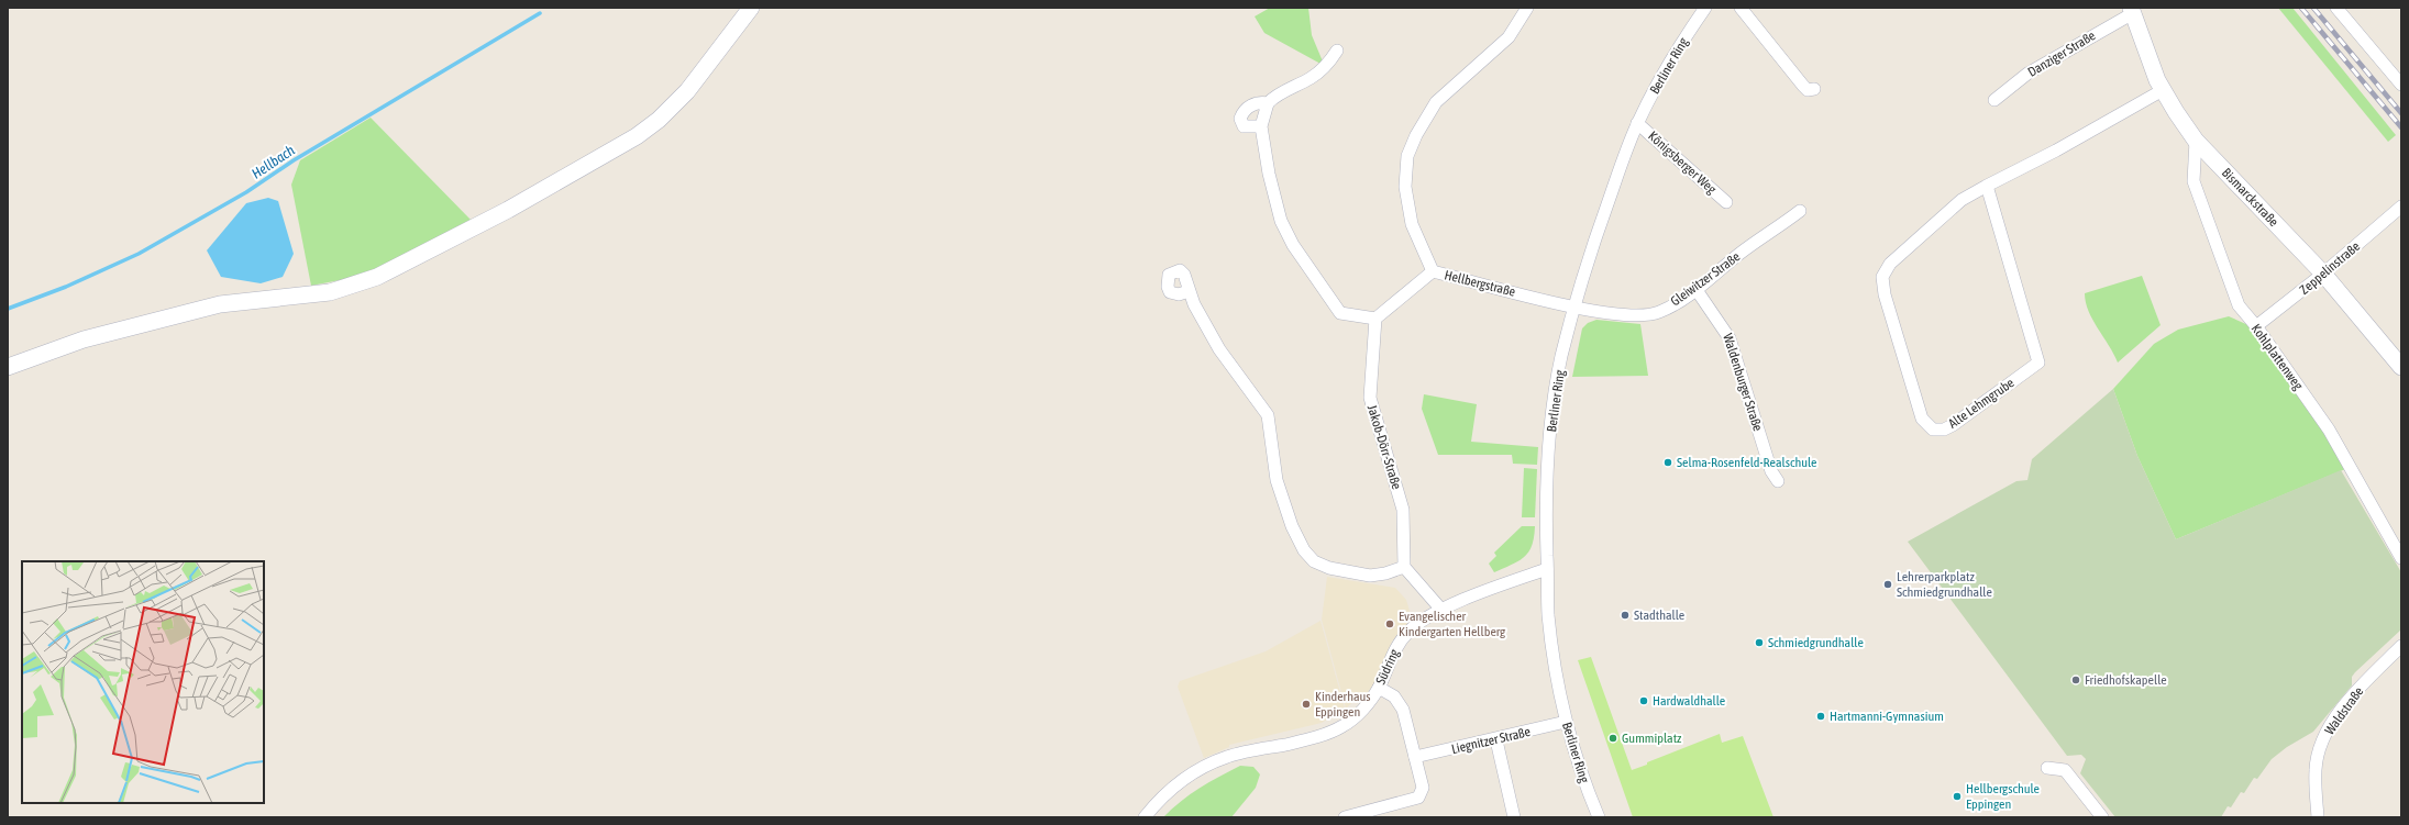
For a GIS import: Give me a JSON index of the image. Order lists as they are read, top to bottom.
{
  "streets": {
    "main road": ["Bismarckstraße"],
    "street": [
      "Danziger Straße",
      "Berliner Ring",
      "Königsberger Weg",
      "Zeppelinstraße",
      "Gleiwitzer Straße",
      "Hellbergstraße",
      "Kohlplattenweg",
      "Waldenburger Straße",
      "Alte Lehmgrube",
      "Jakob-Dörr-Straße",
      "Südring",
      "Waldstraße",
      "Liegnitzer Straße"
    ]
  },
  "crossings": [
    ["Danziger Straße", "Bismarckstraße"],
    ["Berliner Ring", "Königsberger Weg"],
    ["Berliner Ring", "Gleiwitzer Straße"],
    ["Berliner Ring", "Hellbergstraße"],
    ["Berliner Ring", "Südring"],
    ["Berliner Ring", "Liegnitzer Straße"],
    ["Bismarckstraße", "Zeppelinstraße"],
    ["Bismarckstraße", "Kohlplattenweg"],
    ["Bismarckstraße", "Alte Lehmgrube"],
    ["Zeppelinstraße", "Kohlplattenweg"],
    ["Gleiwitzer Straße", "Hellbergstraße"],
    ["Gleiwitzer Straße", "Waldenburger Straße"]
  ],
  "water": ["Hellbach"],
  "places": [
    "Selma-Rosenfeld-Realschule",
    "Lehrerparkplatz Schmiedgrundhalle",
    "Stadthalle",
    "Evangelischer Kindergarten Hellberg",
    "Schmiedgrundhalle",
    "Friedhofskapelle",
    "Hardwaldhalle",
    "Kinderhaus Eppingen",
    "Hartmanni-Gymnasium",
    "Gummiplatz",
    "Hellbergschule Eppingen"
  ]
}
